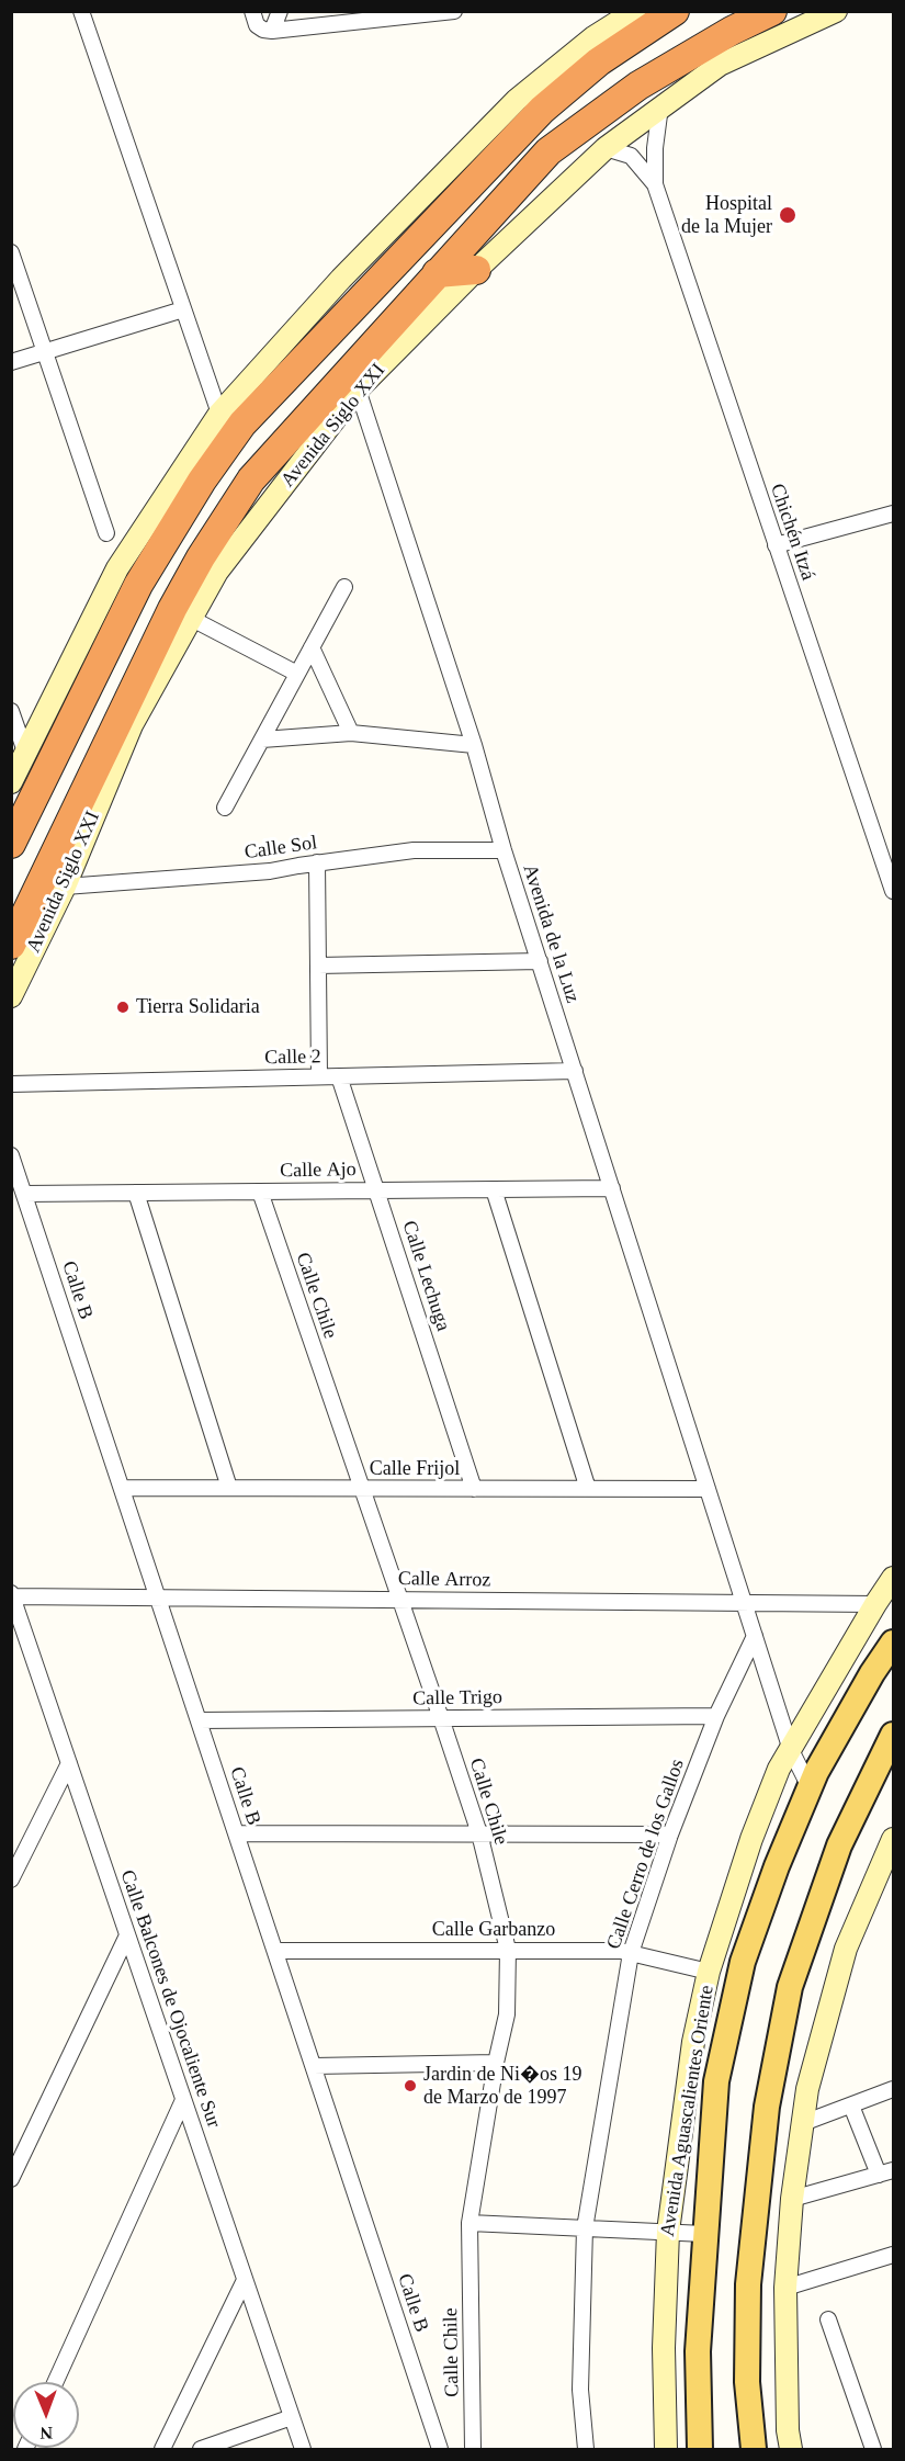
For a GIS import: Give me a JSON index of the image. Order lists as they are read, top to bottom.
{
  "streets": {
    "highway": ["Avenida Siglo XXI"],
    "main road": ["Avenida Aguascalientes Oriente"],
    "street": [
      "Chichén Itzá",
      "Calle Sol",
      "Avenida de la Luz",
      "Calle 2",
      "Calle Ajo",
      "Calle Lechuga",
      "Calle B",
      "Calle Chile",
      "Calle Frijol",
      "Calle Arroz",
      "Calle Trigo",
      "Calle Cerro de los Gallos",
      "Calle Garbanzo",
      "Calle Balcones de Ojocaliente Sur"
    ]
  },
  "crossings": [
    ["Avenida Siglo XXI", "Calle Sol"],
    ["Avenida Siglo XXI", "Avenida de la Luz"],
    ["Calle Sol", "Avenida de la Luz"],
    ["Avenida de la Luz", "Calle 2"],
    ["Avenida de la Luz", "Calle Ajo"],
    ["Avenida de la Luz", "Calle Frijol"],
    ["Avenida de la Luz", "Calle Arroz"],
    ["Avenida de la Luz", "Calle Cerro de los Gallos"],
    ["Avenida de la Luz", "Avenida Aguascalientes Oriente"],
    ["Calle 2", "Calle Lechuga"],
    ["Calle Ajo", "Calle Lechuga"],
    ["Calle Ajo", "Calle B"],
    ["Calle Ajo", "Calle Chile"],
    ["Calle Lechuga", "Calle Frijol"],
    ["Calle B", "Calle Frijol"],
    ["Calle B", "Calle Arroz"],
    ["Calle B", "Calle Trigo"],
    ["Calle B", "Calle Garbanzo"],
    ["Calle Chile", "Calle Frijol"],
    ["Calle Chile", "Calle Arroz"],
    ["Calle Chile", "Calle Trigo"],
    ["Calle Chile", "Calle Garbanzo"],
    ["Calle Arroz", "Calle Balcones de Ojocaliente Sur"],
    ["Calle Arroz", "Avenida Aguascalientes Oriente"],
    ["Calle Trigo", "Calle Cerro de los Gallos"],
    ["Calle Cerro de los Gallos", "Calle Garbanzo"],
    ["Calle Garbanzo", "Avenida Aguascalientes Oriente"]
  ],
  "places": ["Hospital de la Mujer", "Tierra Solidaria", "Jardin de Ni�os 19 de Marzo de 1997"],
  "north": "bottom"
}
